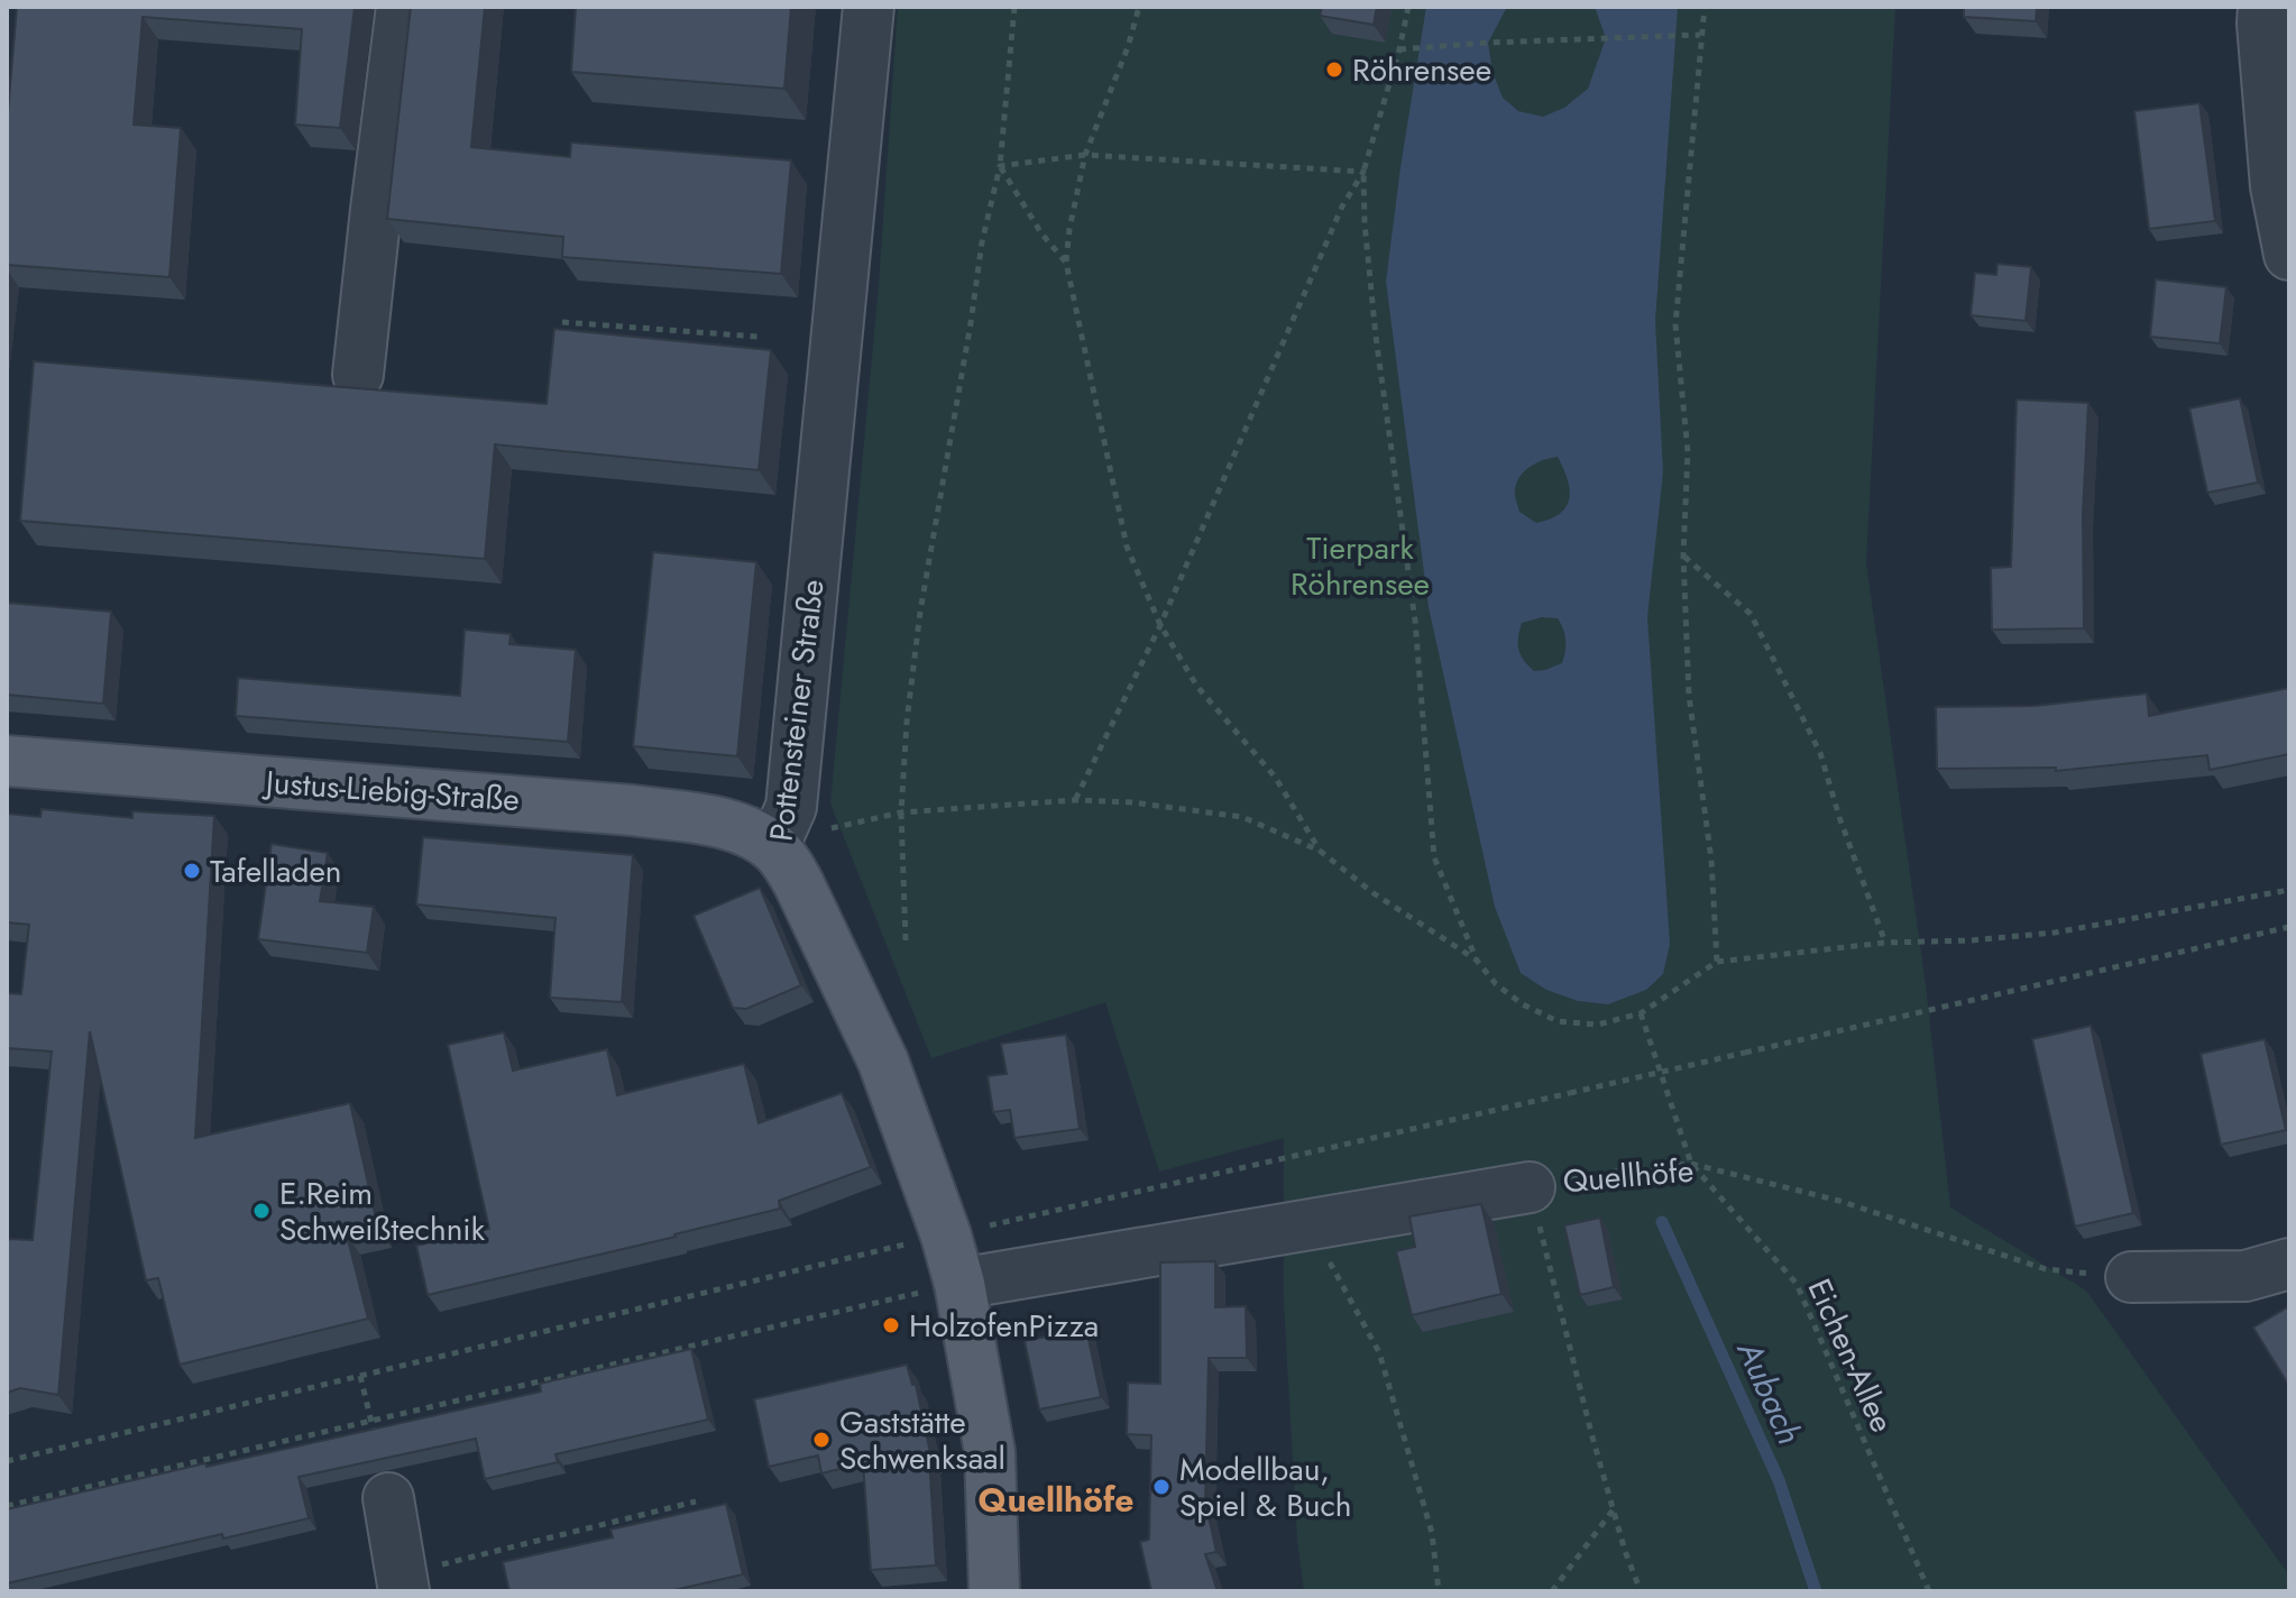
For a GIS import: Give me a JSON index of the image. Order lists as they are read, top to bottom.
{
  "streets": {
    "main road": ["Pottensteiner Straße", "Justus-Liebig-Straße"],
    "street": ["Quellhöfe"],
    "path": ["Eichen-Allee"]
  },
  "crossings": [
    ["Pottensteiner Straße", "Justus-Liebig-Straße"],
    ["Pottensteiner Straße", "Quellhöfe"],
    ["Quellhöfe", "Eichen-Allee"]
  ],
  "districts": ["Quellhöfe"],
  "water": ["Aubach"],
  "parks": ["Tierpark Röhrensee"],
  "places": [
    "Röhrensee",
    "Tafelladen",
    "E.Reim Schweißtechnik",
    "HolzofenPizza",
    "Gaststätte Schwenksaal",
    "Modellbau, Spiel & Buch"
  ]
}
